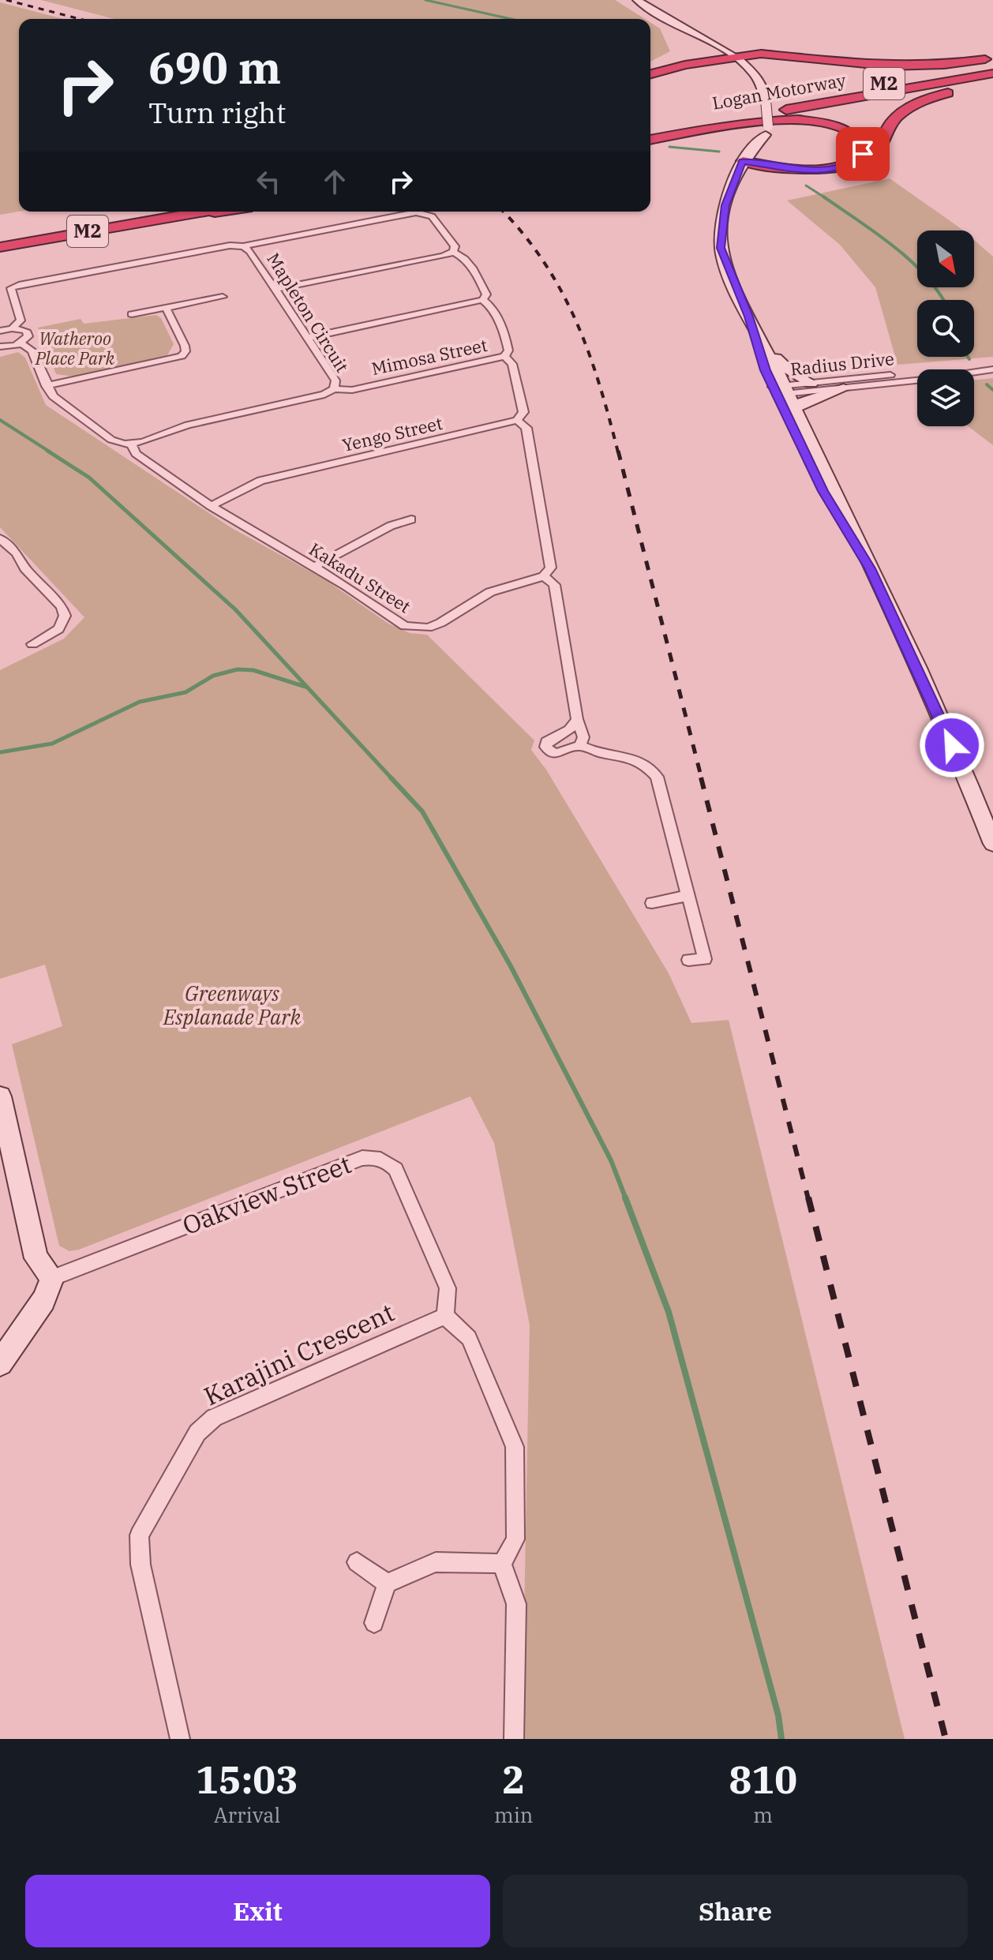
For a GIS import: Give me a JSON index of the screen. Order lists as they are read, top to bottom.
{
  "streets": {
    "highway": ["M2", "Logan Motorway"],
    "street": [
      "Mapleton Circuit",
      "Mimosa Street",
      "Radius Drive",
      "Yengo Street",
      "Kakadu Street",
      "Oakview Street",
      "Karajini Crescent"
    ]
  },
  "crossings": [
    ["Mapleton Circuit", "Mimosa Street"],
    ["Mapleton Circuit", "Kakadu Street"],
    ["Yengo Street", "Kakadu Street"],
    ["Oakview Street", "Karajini Crescent"]
  ],
  "parks": ["Watheroo Place Park", "Greenways Esplanade Park"],
  "north": "bottom right",
  "page": {
    "turn": ["690 m", "Turn right"],
    "eta": [
      "15:03",
      "Arrival",
      "2",
      "min",
      "810",
      "m"
    ],
    "buttons": ["Exit", "Share"]
  }
}
